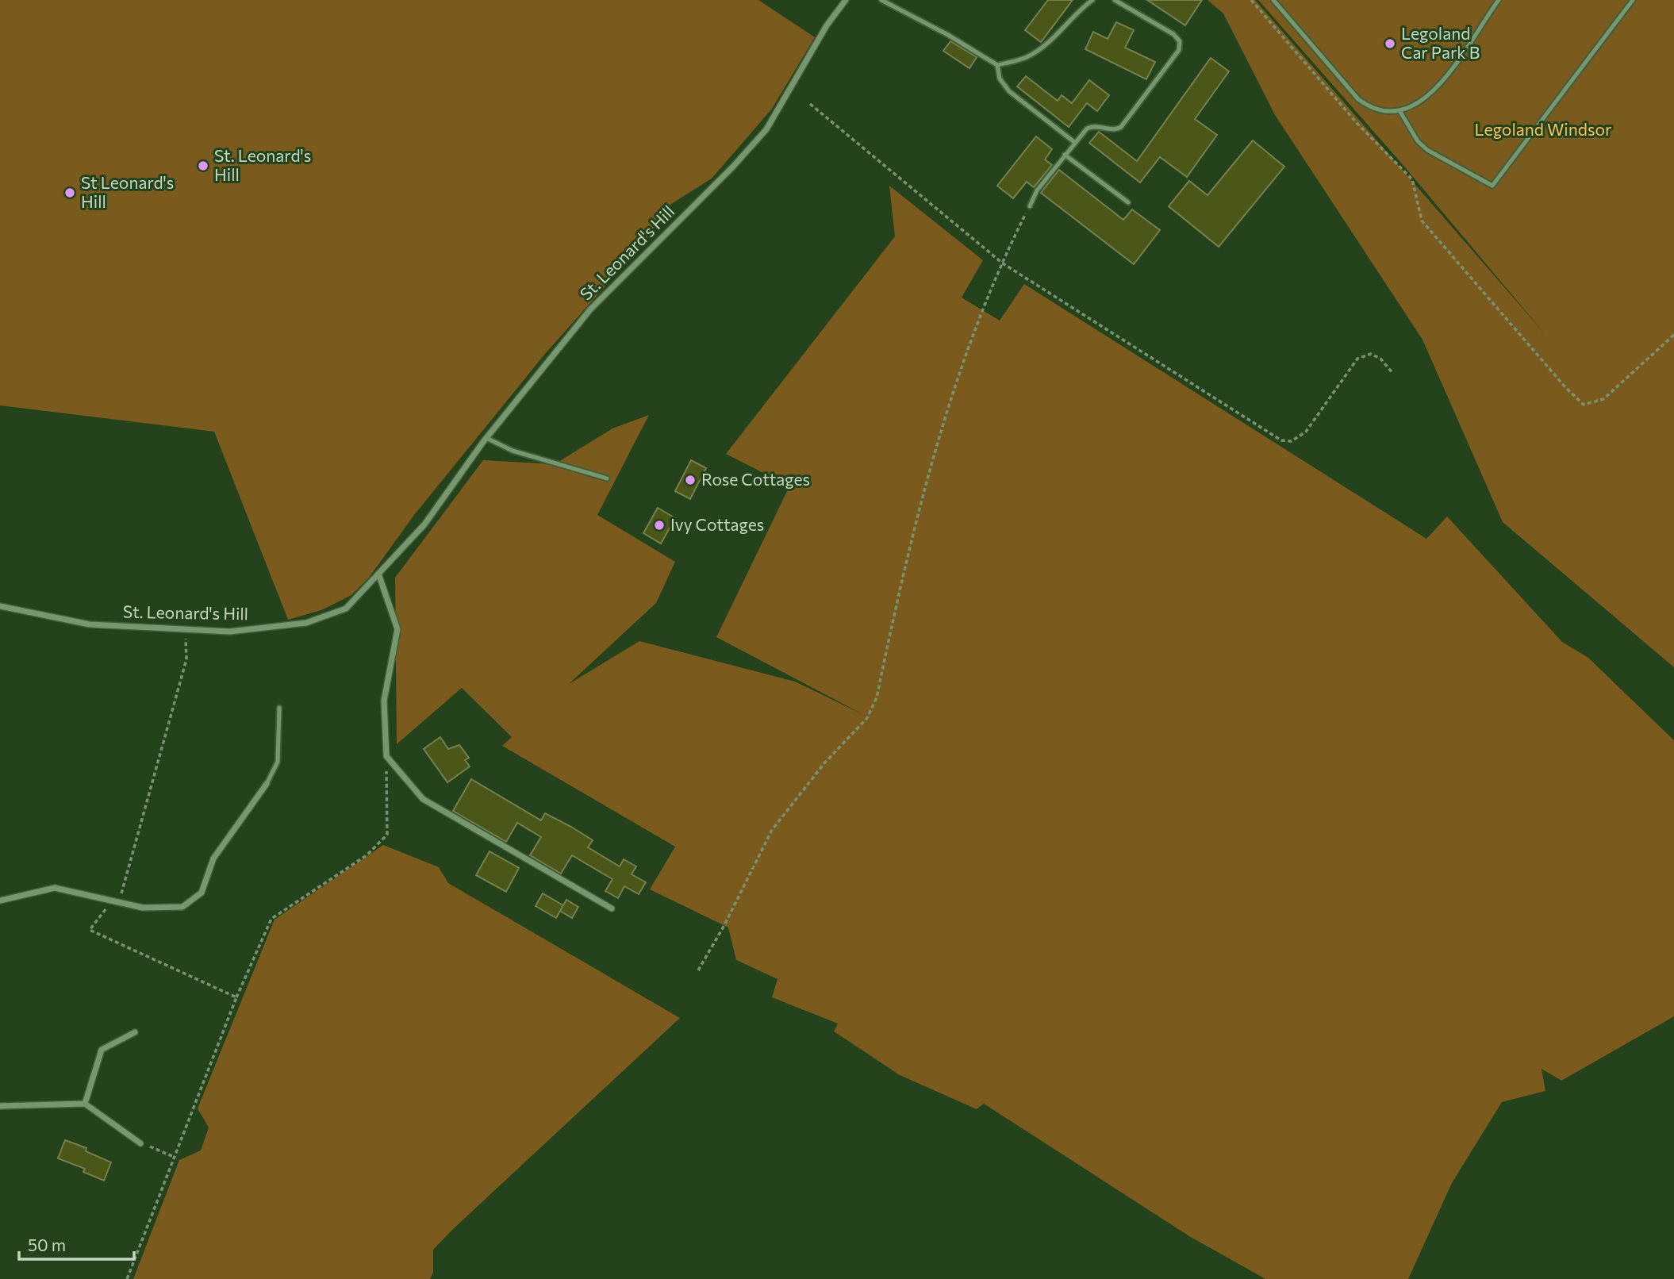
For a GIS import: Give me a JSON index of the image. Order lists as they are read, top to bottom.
{
  "streets": {
    "street": ["St. Leonard's Hill"]
  },
  "parks": ["Legoland Windsor"],
  "places": [
    "Legoland Car Park B",
    "St. Leonard's Hill",
    "St Leonard's Hill",
    "Rose Cottages",
    "Ivy Cottages"
  ],
  "scale_bar": "50 m"
}
